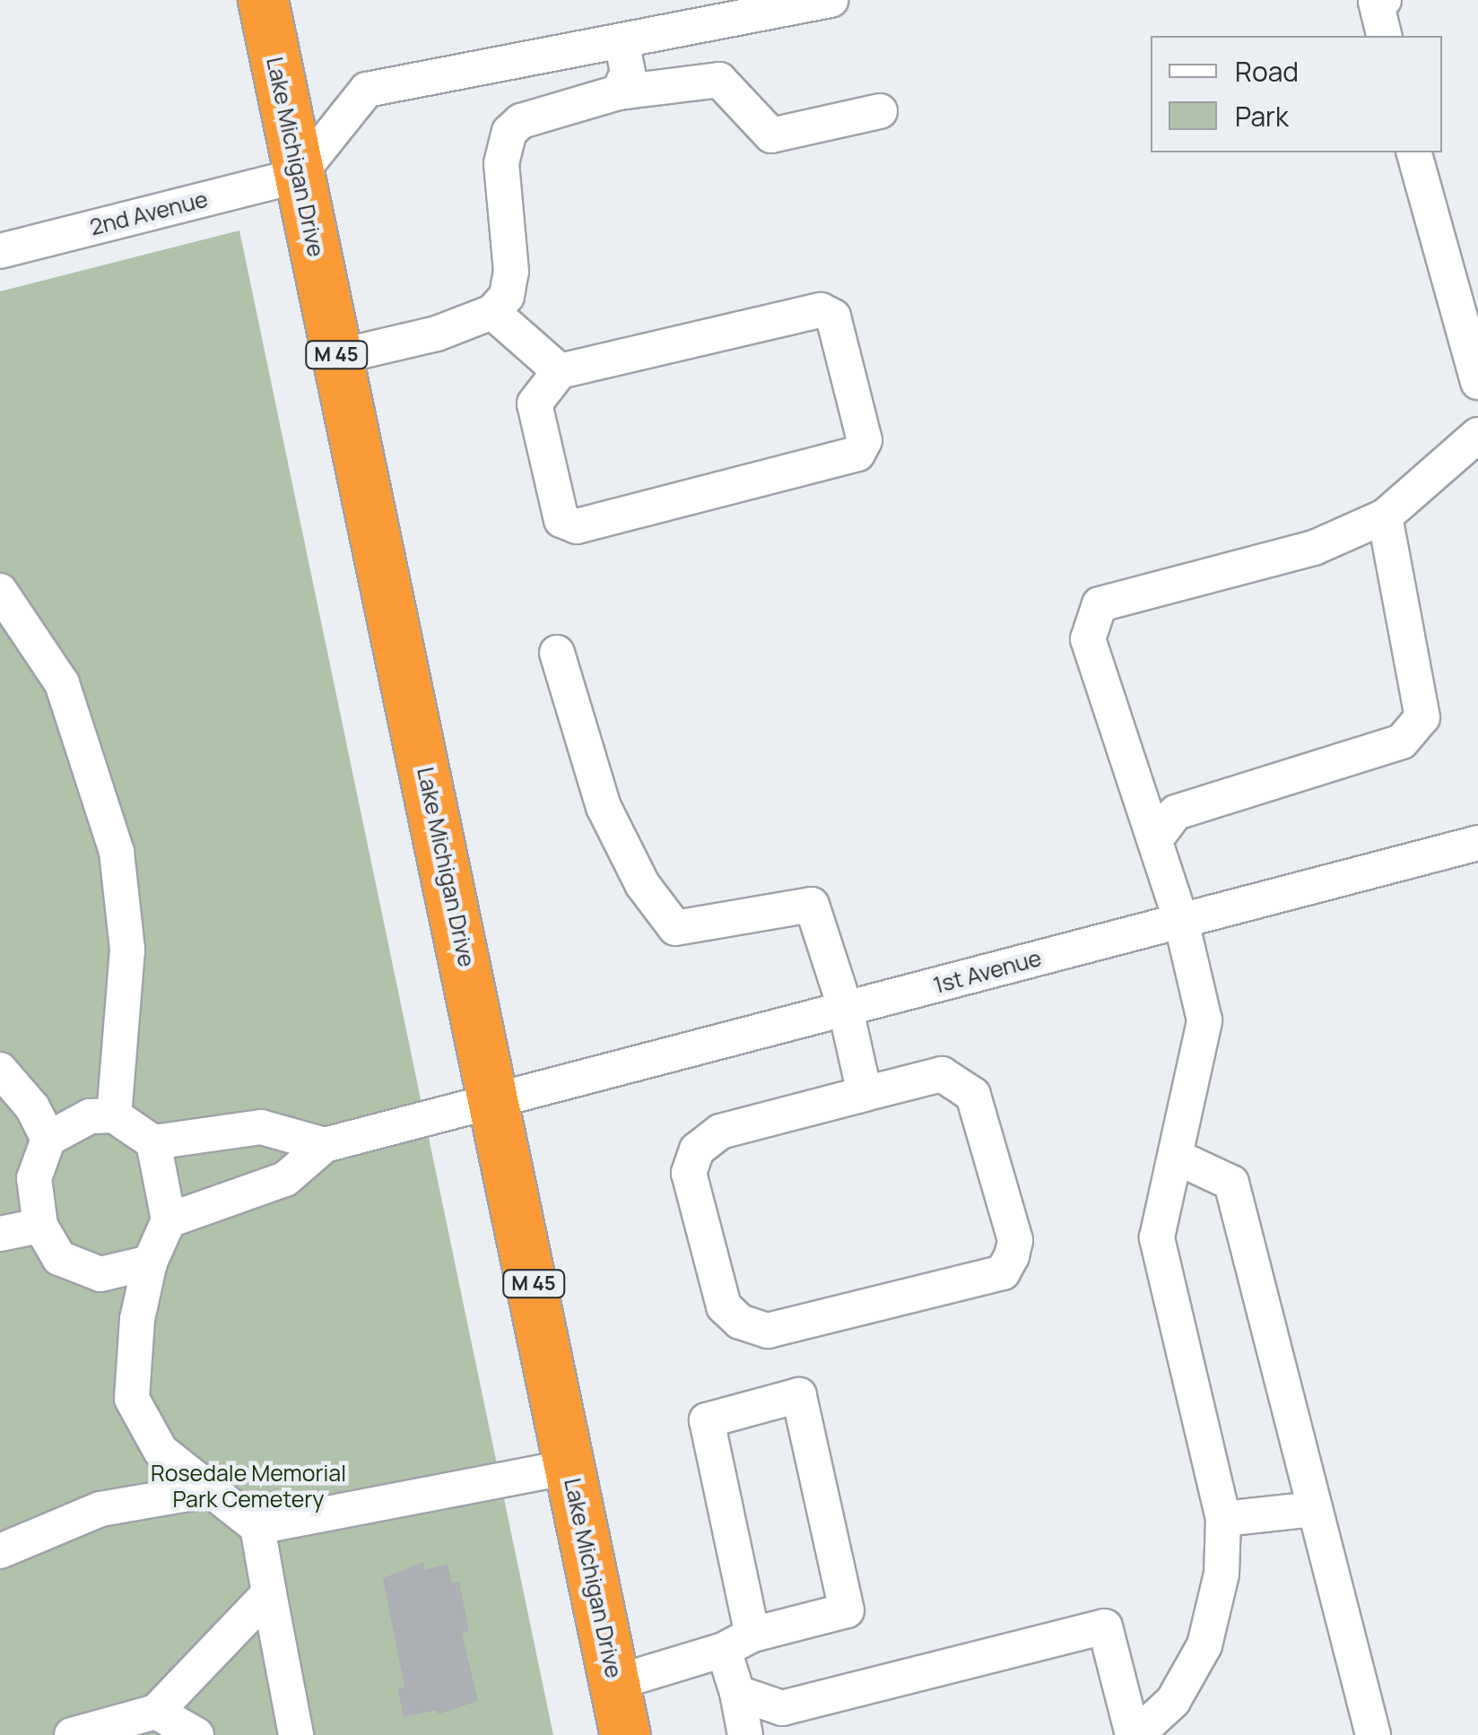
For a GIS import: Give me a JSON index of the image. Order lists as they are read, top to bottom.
{
  "streets": {
    "highway": ["Lake Michigan Drive", "M 45"],
    "street": ["2nd Avenue", "1st Avenue"]
  },
  "crossings": [
    ["Lake Michigan Drive", "2nd Avenue"],
    ["Lake Michigan Drive", "1st Avenue"]
  ],
  "parks": ["Rosedale Memorial Park Cemetery"],
  "legend": ["Road", "Park"]
}
